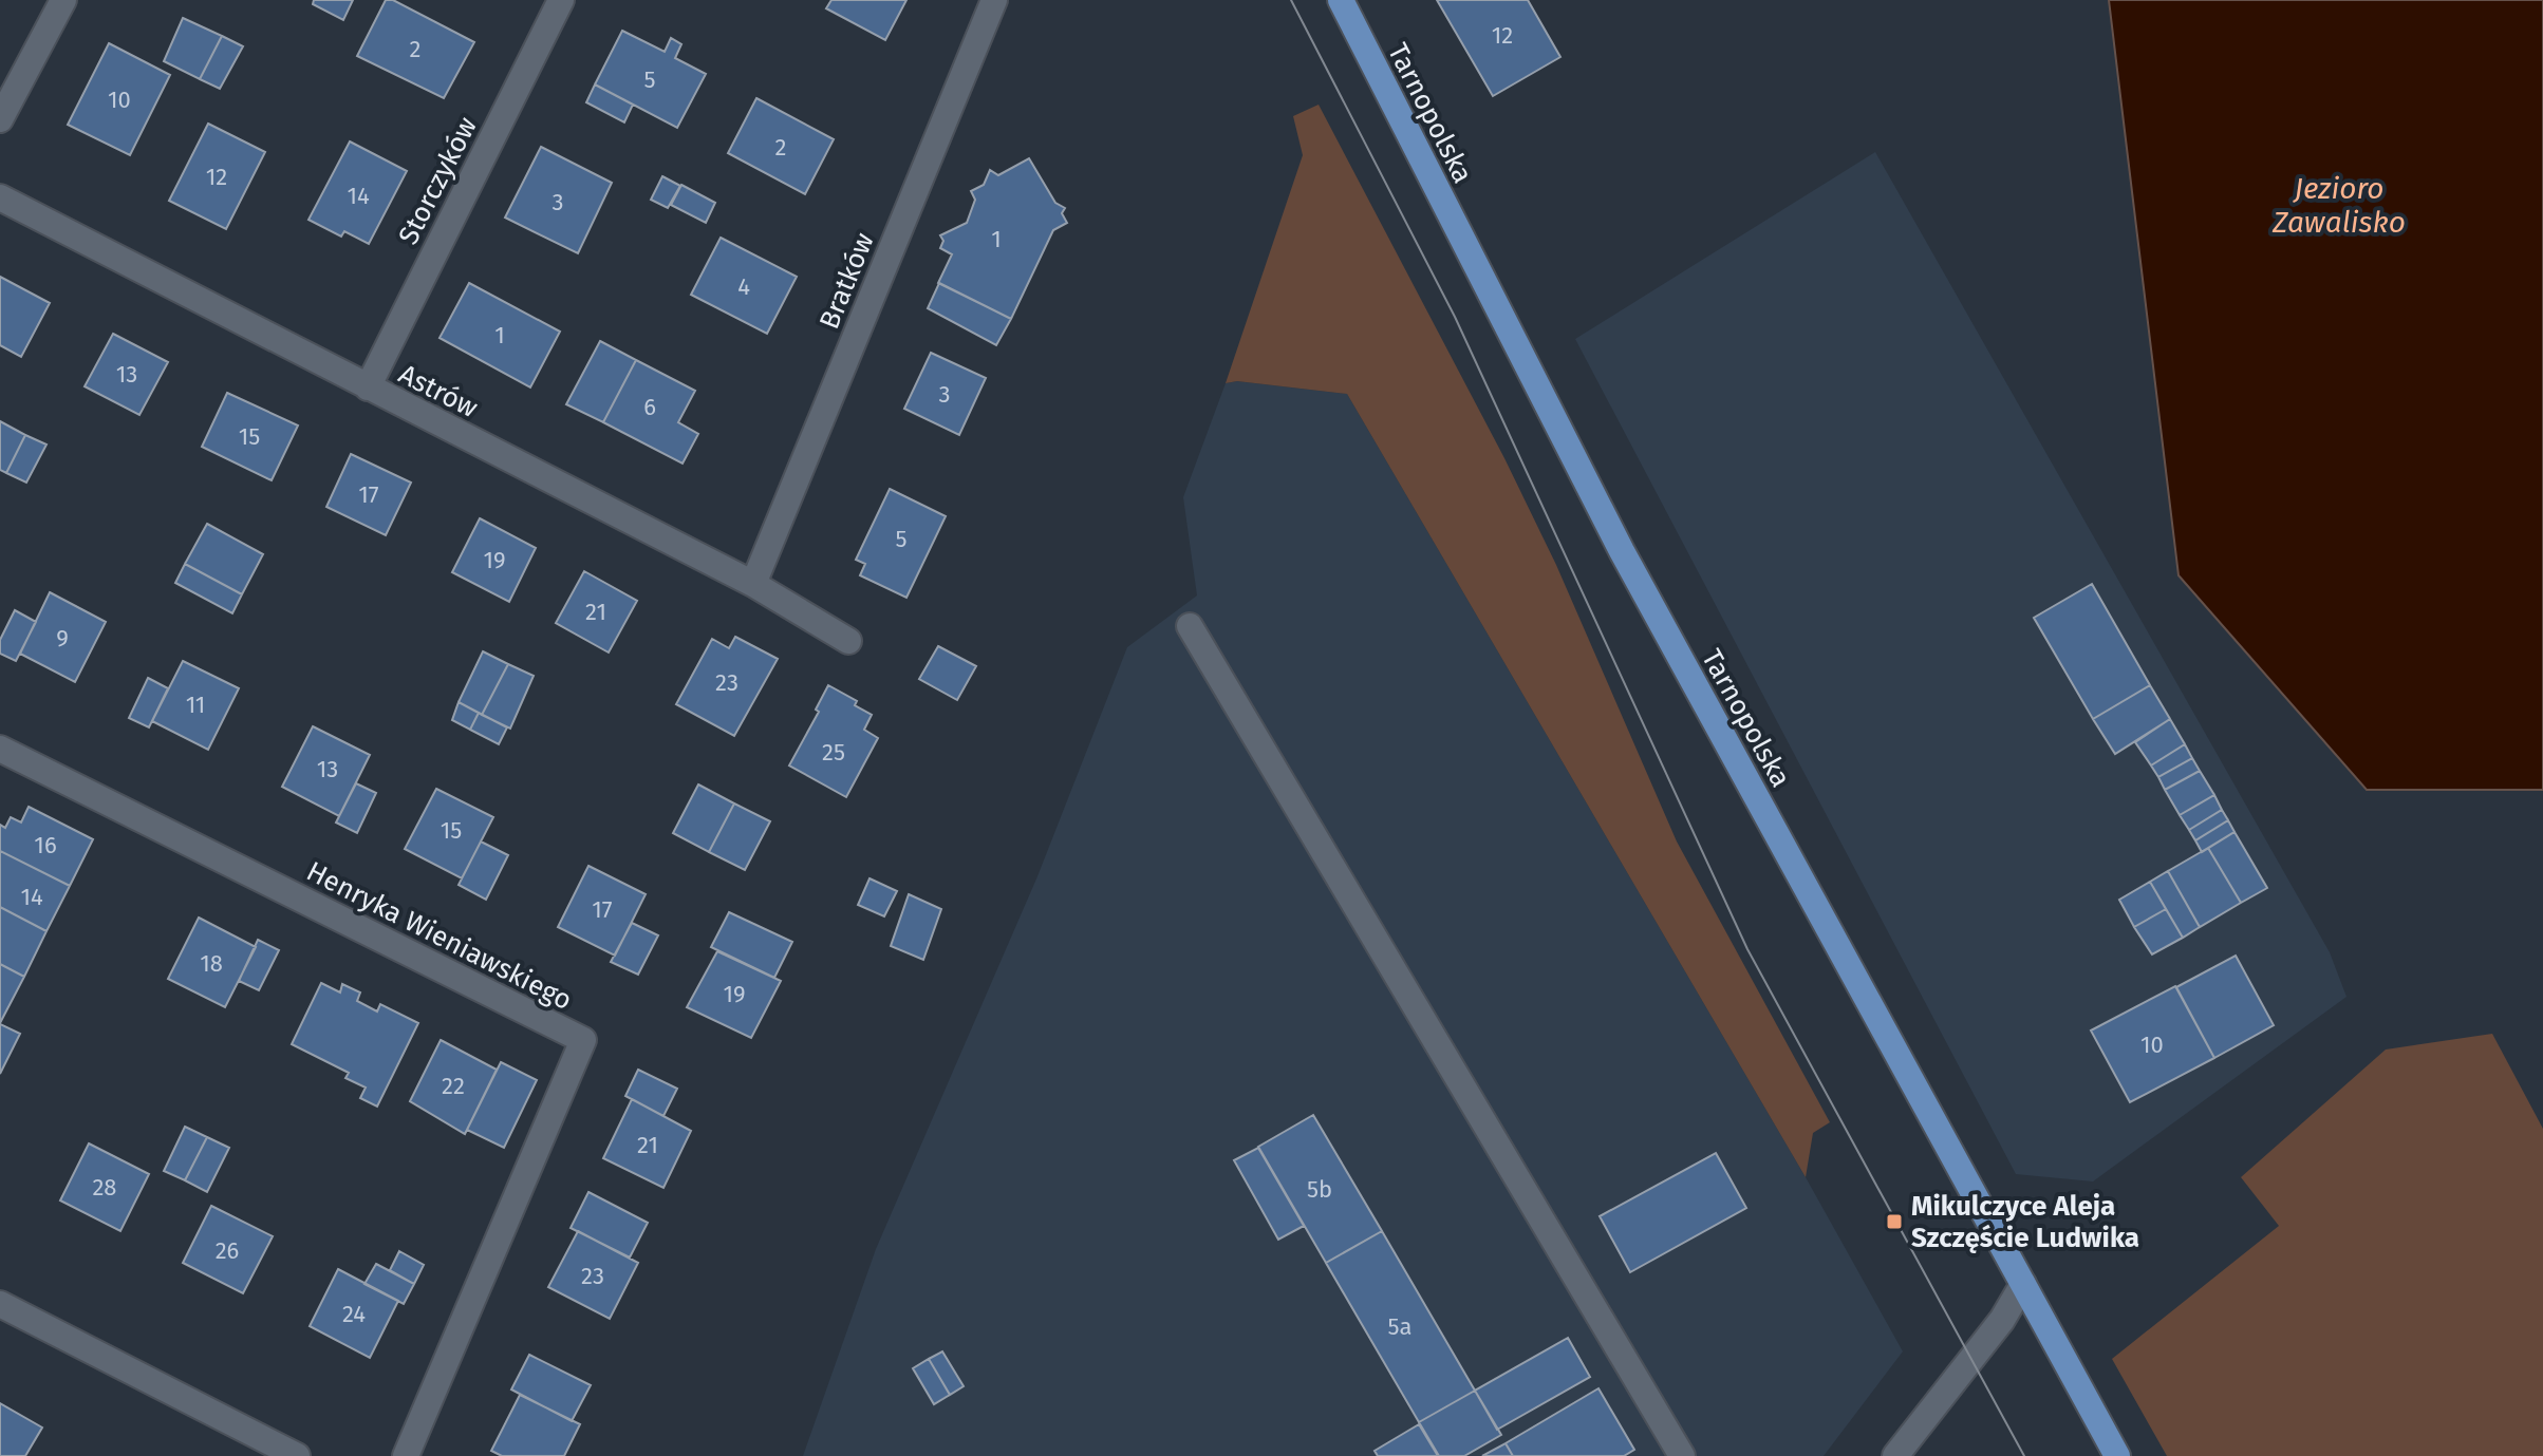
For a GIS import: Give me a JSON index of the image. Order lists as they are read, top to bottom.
{
  "streets": {
    "main road": ["Tarnopolska"],
    "street": [
      "Storczyków",
      "Bratków",
      "Astrów",
      "Henryka Wieniawskiego"
    ]
  },
  "crossings": [
    ["Storczyków", "Astrów"],
    ["Bratków", "Astrów"]
  ],
  "water": ["Jezioro Zawalisko"],
  "places": {
    "transit": ["Mikulczyce Aleja Szczęście Ludwika"]
  },
  "house_numbers": [
    "12",
    "2",
    "5",
    "10",
    "2",
    "12",
    "14",
    "3",
    "1",
    "4",
    "1",
    "13",
    "3",
    "6",
    "15",
    "17",
    "5",
    "19",
    "21",
    "9",
    "23",
    "11",
    "25",
    "13",
    "15",
    "16",
    "14",
    "17",
    "18",
    "19",
    "10",
    "22",
    "21",
    "28",
    "5b",
    "26",
    "23",
    "24",
    "5a"
  ]
}
